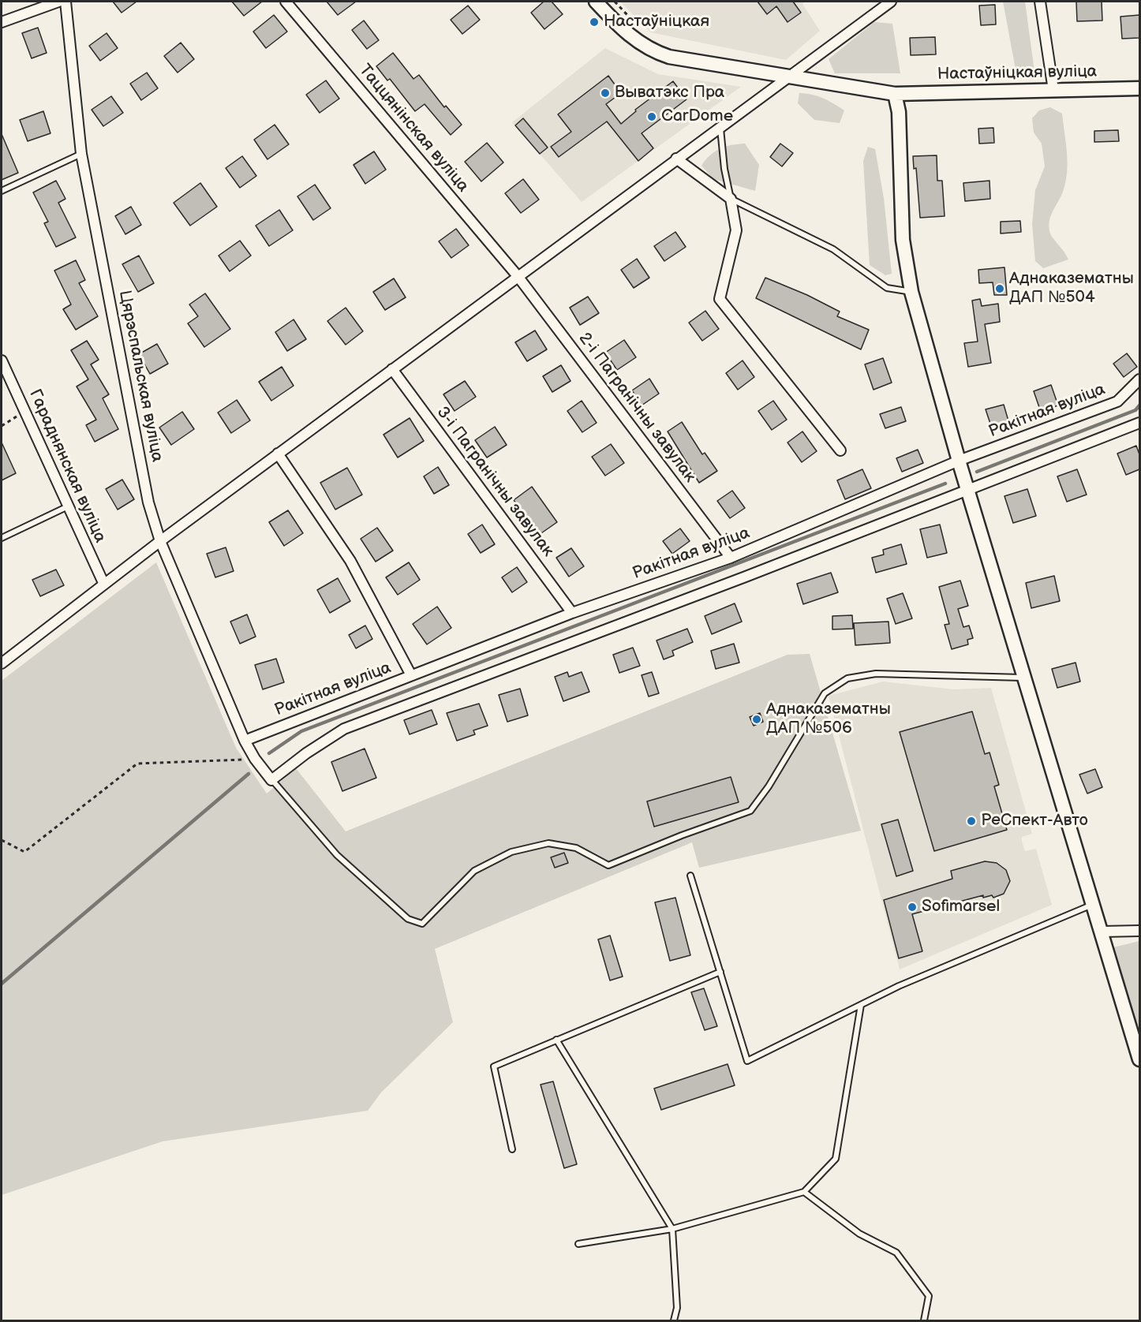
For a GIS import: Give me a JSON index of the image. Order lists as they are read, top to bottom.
{
  "streets": {
    "street": [
      "Настаўніцкая вуліца",
      "Таццянінская вуліца",
      "Цярэспальская вуліца",
      "2-і Пагранічны завулак",
      "Ракітная вуліца",
      "Гараднянская вуліца",
      "3-і Пагранічны завулак"
    ]
  },
  "crossings": [
    ["Таццянінская вуліца", "2-і Пагранічны завулак"],
    ["Цярэспальская вуліца", "Ракітная вуліца"],
    ["2-і Пагранічны завулак", "Ракітная вуліца"],
    ["Ракітная вуліца", "3-і Пагранічны завулак"]
  ],
  "places": [
    "Настаўніцкая",
    "Выватэкс Пра",
    "CarDome",
    "Аднаказематны ДАП №504",
    "Аднаказематны ДАП №506",
    "РеСпект-Авто",
    "Sofimarsel"
  ]
}
